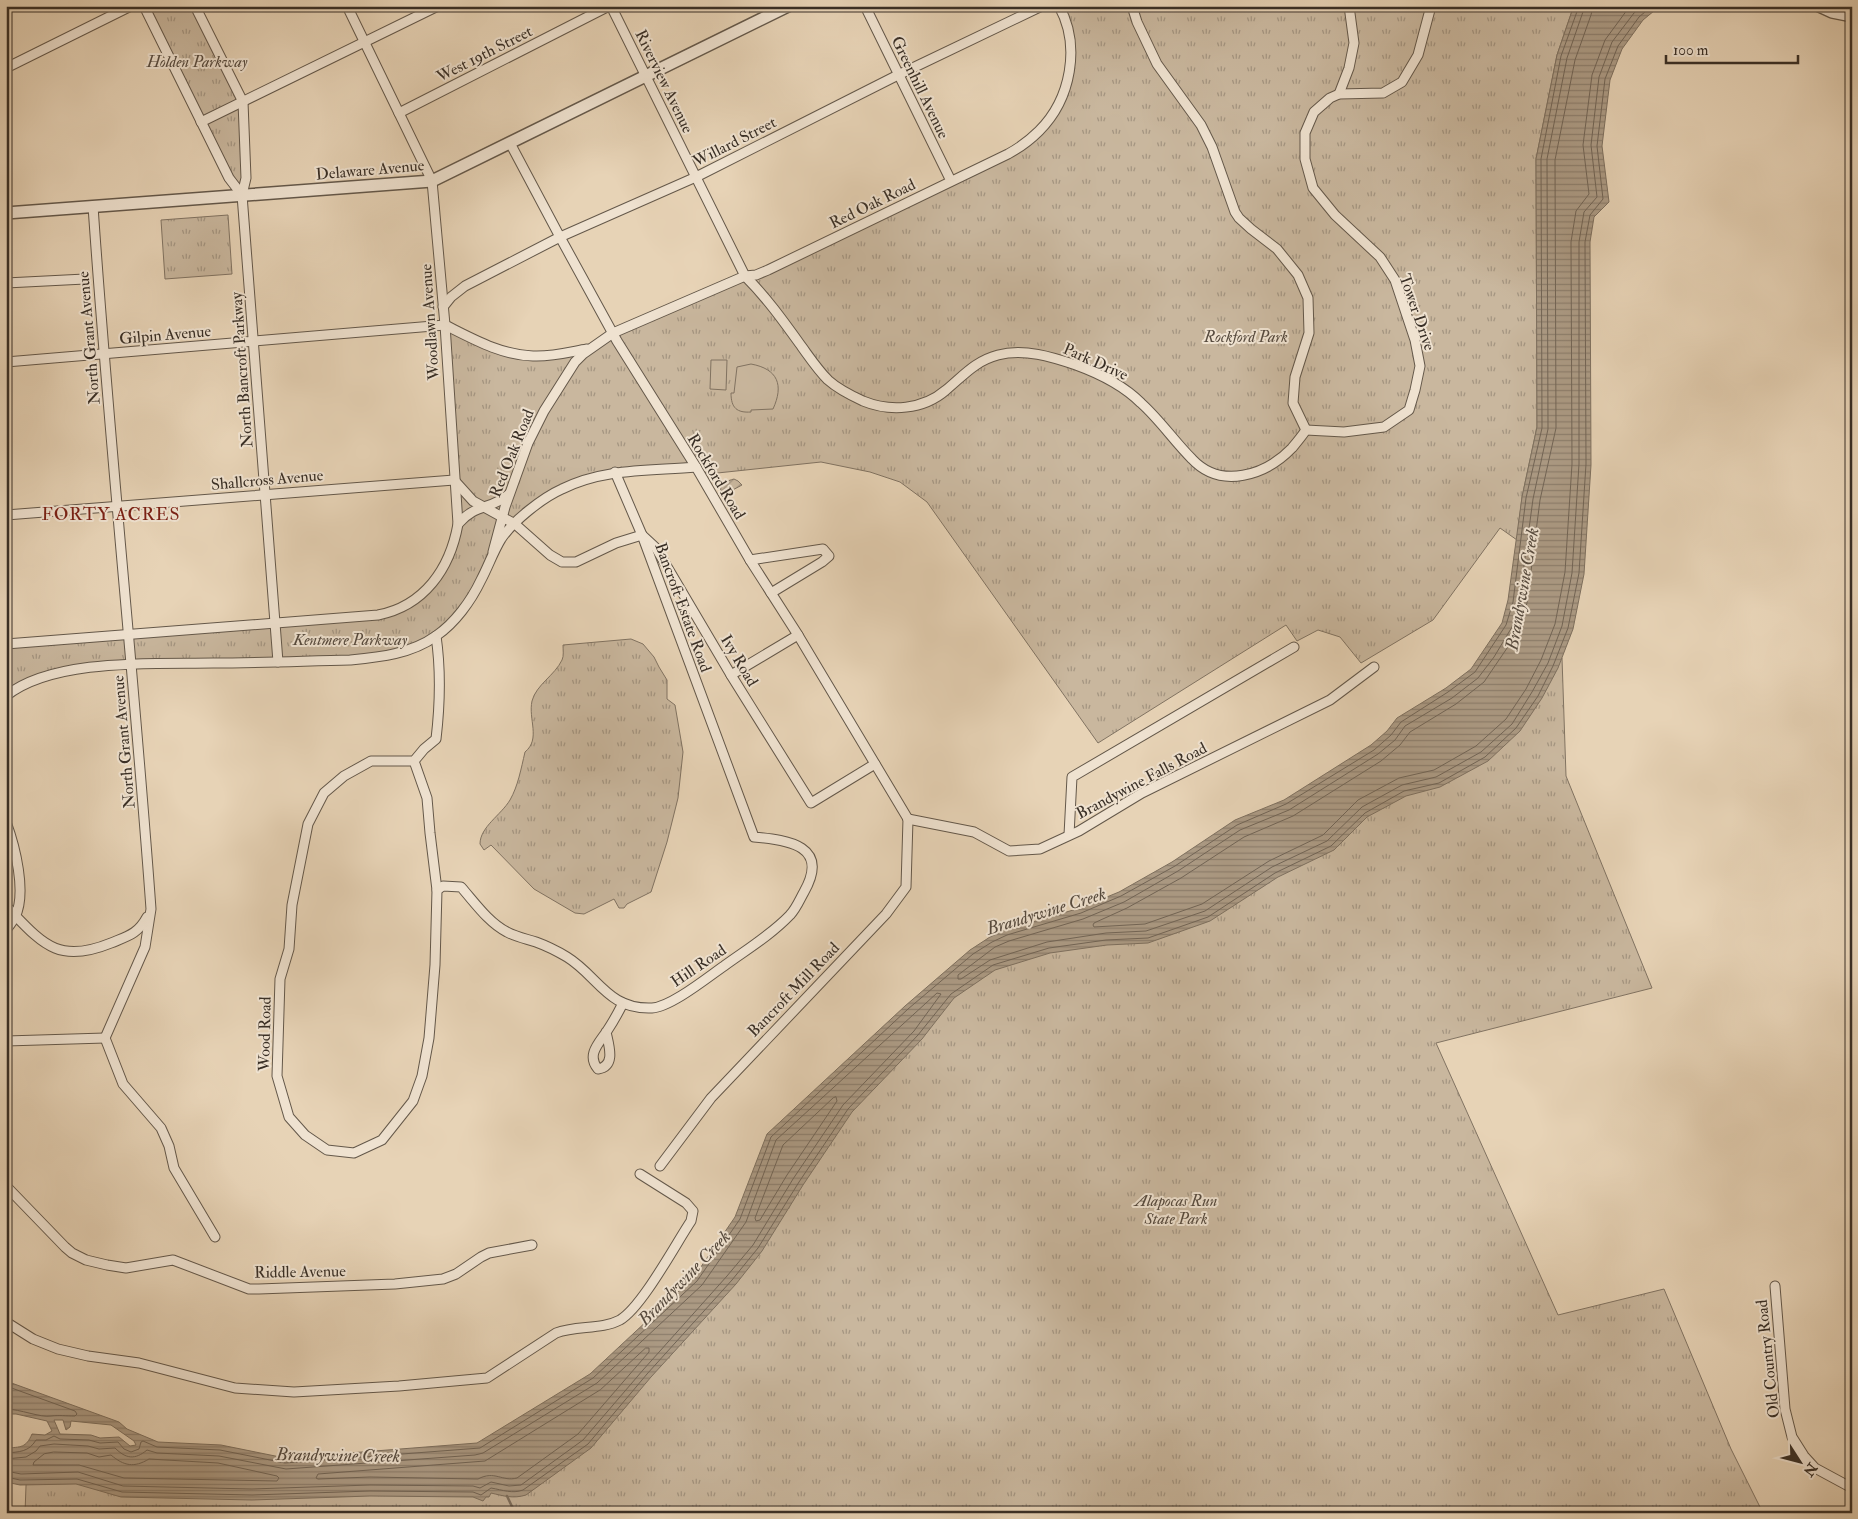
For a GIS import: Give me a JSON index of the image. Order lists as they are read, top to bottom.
{
  "streets": {
    "street": [
      "West 19th Street",
      "Riverview Avenue",
      "Greenhill Avenue",
      "Willard Street",
      "Delaware Avenue",
      "Red Oak Road",
      "Tower Drive",
      "Woodlawn Avenue",
      "Gilpin Avenue",
      "North Grant Avenue",
      "Park Drive",
      "North Bancroft Parkway",
      "Rockford Road",
      "Shallcross Avenue",
      "Bancroft Estate Road",
      "Ivy Road",
      "Brandywine Falls Road",
      "Hill Road",
      "Bancroft Mill Road",
      "Wood Road",
      "Riddle Avenue",
      "Old Country Road"
    ]
  },
  "crossings": [
    ["West 19th Street", "Riverview Avenue"],
    ["West 19th Street", "Woodlawn Avenue"],
    ["Riverview Avenue", "Willard Street"],
    ["Riverview Avenue", "Delaware Avenue"],
    ["Riverview Avenue", "Red Oak Road"],
    ["Riverview Avenue", "Park Drive"],
    ["Greenhill Avenue", "Willard Street"],
    ["Greenhill Avenue", "Red Oak Road"],
    ["Willard Street", "Woodlawn Avenue"],
    ["Willard Street", "Rockford Road"],
    ["Delaware Avenue", "Woodlawn Avenue"],
    ["Delaware Avenue", "North Grant Avenue"],
    ["Delaware Avenue", "North Bancroft Parkway"],
    ["Delaware Avenue", "Rockford Road"],
    ["Red Oak Road", "Woodlawn Avenue"],
    ["Red Oak Road", "Gilpin Avenue"],
    ["Red Oak Road", "Park Drive"],
    ["Red Oak Road", "Rockford Road"],
    ["Tower Drive", "Park Drive"],
    ["Woodlawn Avenue", "Gilpin Avenue"],
    ["Woodlawn Avenue", "North Bancroft Parkway"],
    ["Woodlawn Avenue", "Shallcross Avenue"],
    ["Gilpin Avenue", "North Grant Avenue"],
    ["Gilpin Avenue", "North Bancroft Parkway"],
    ["North Grant Avenue", "Shallcross Avenue"],
    ["North Bancroft Parkway", "Shallcross Avenue"],
    ["Rockford Road", "Ivy Road"],
    ["Rockford Road", "Brandywine Falls Road"],
    ["Rockford Road", "Bancroft Mill Road"],
    ["Bancroft Estate Road", "Ivy Road"],
    ["Bancroft Estate Road", "Hill Road"],
    ["Brandywine Falls Road", "Bancroft Mill Road"],
    ["Hill Road", "Wood Road"]
  ],
  "districts": ["FORTY ACRES"],
  "water": ["Brandywine Creek"],
  "parks": [
    "Holden Parkway",
    "Rockford Park",
    "Kentmere Parkway",
    "Alapocas Run State Park"
  ],
  "scale_bar": "100 m",
  "north": "bottom right"
}
